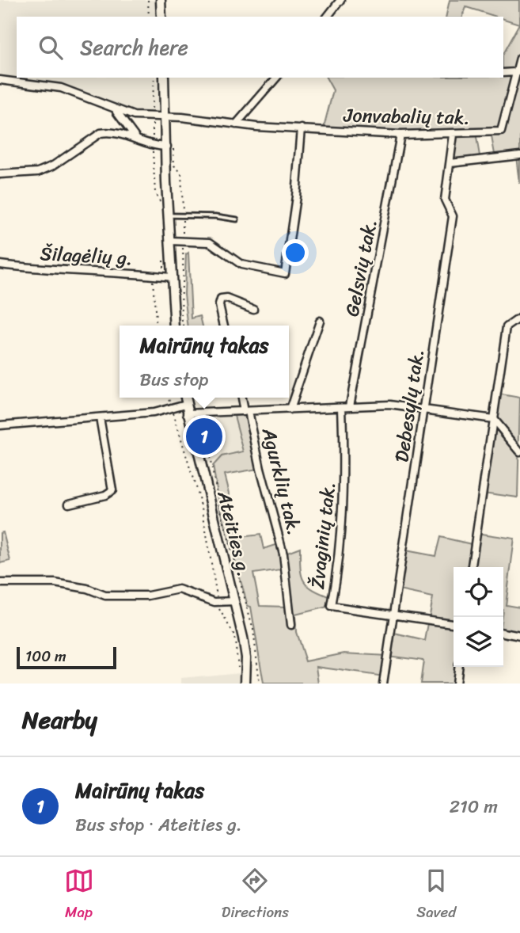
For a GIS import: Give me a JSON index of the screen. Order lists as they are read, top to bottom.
{
  "streets": {
    "street": [
      "Jonvabalių tak.",
      "Šilagėlių g.",
      "Gelsvių tak.",
      "Debesylų tak.",
      "Agurklių tak.",
      "Ateities g.",
      "Žvaginių tak."
    ]
  },
  "crossings": [
    ["Jonvabalių tak.", "Gelsvių tak."],
    ["Jonvabalių tak.", "Debesylų tak."],
    ["Debesylų tak.", "Žvaginių tak."]
  ],
  "scale_bar": "100 m",
  "page": {
    "search": "Search here",
    "popup": ["Mairūnų takas", "Bus stop"],
    "pins": "1",
    "scale": "100 m",
    "heading": "Nearby",
    "list": [
      {
        "mark": "1",
        "name": "Mairūnų takas",
        "note": "Bus stop · Ateities g.",
        "value": "210 m"
      }
    ],
    "nav": ["Map", "Directions", "Saved"]
  }
}
